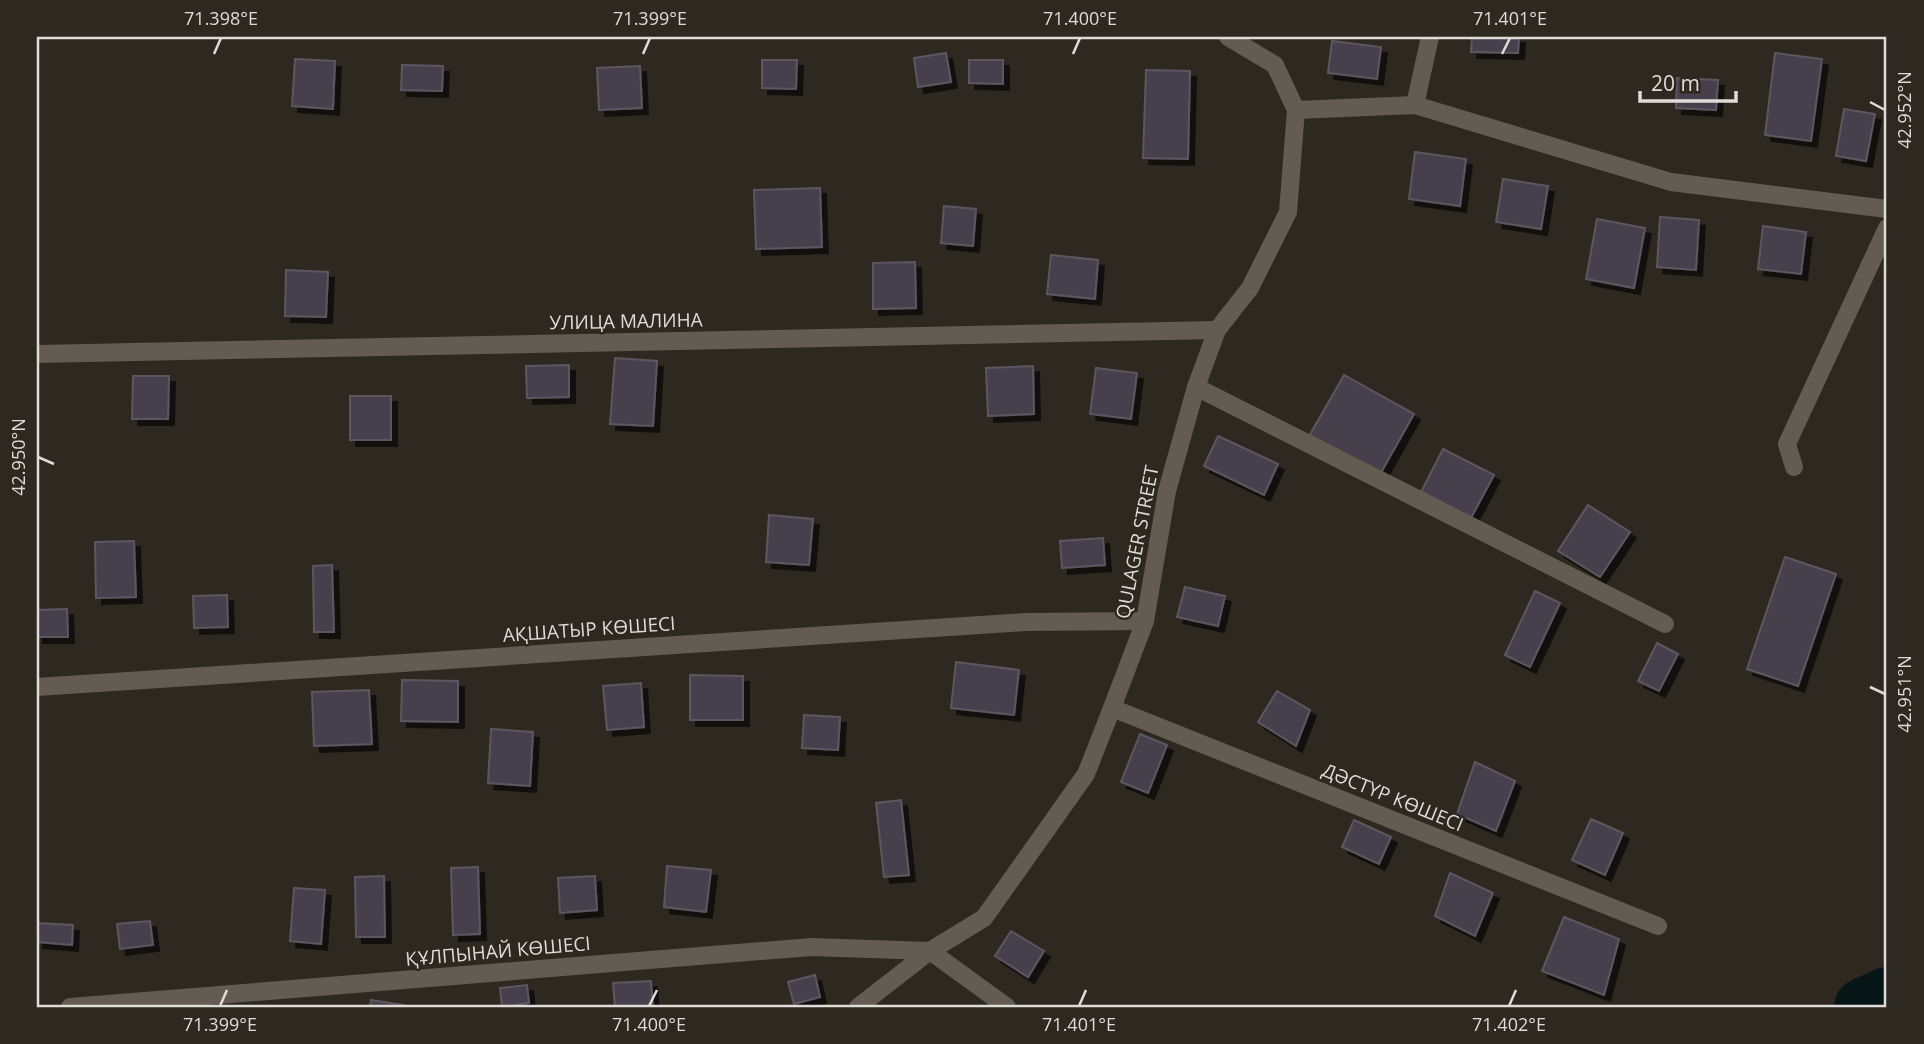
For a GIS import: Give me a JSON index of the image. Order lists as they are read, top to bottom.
{
  "streets": {
    "street": [
      "УЛИЦА МАЛИНА",
      "QULAGER STREET",
      "АҚШАТЫР КӨШЕСІ",
      "ДӘСТҮР КӨШЕСІ",
      "ҚҰЛПЫНАЙ КӨШЕСІ"
    ]
  },
  "crossings": [
    ["УЛИЦА МАЛИНА", "QULAGER STREET"],
    ["QULAGER STREET", "АҚШАТЫР КӨШЕСІ"],
    ["QULAGER STREET", "ДӘСТҮР КӨШЕСІ"],
    ["QULAGER STREET", "ҚҰЛПЫНАЙ КӨШЕСІ"]
  ],
  "scale_bar": "20 m",
  "coordinates": [
    "71.398°E",
    "71.399°E",
    "71.400°E",
    "71.401°E",
    "42.952°N",
    "42.950°N",
    "42.951°N",
    "71.402°E"
  ]
}
